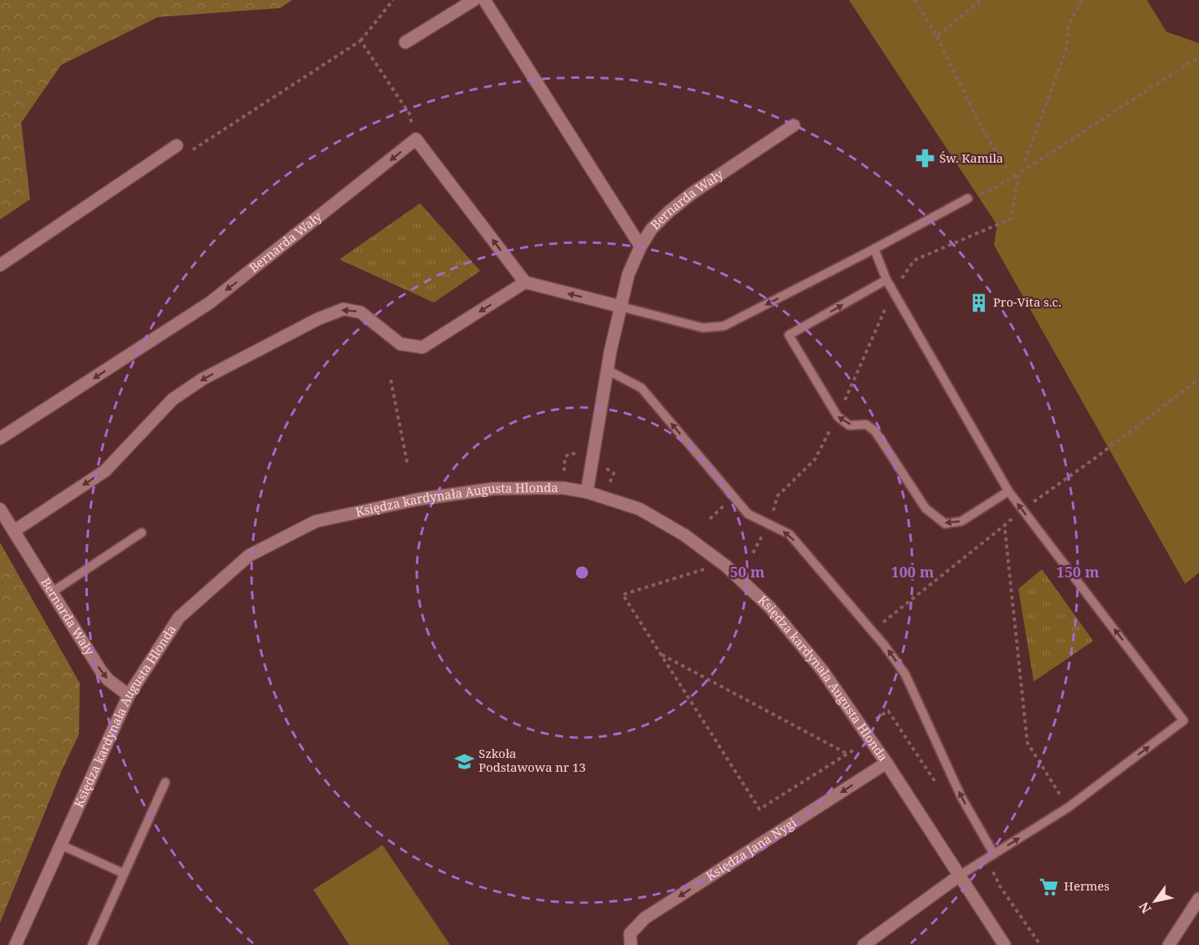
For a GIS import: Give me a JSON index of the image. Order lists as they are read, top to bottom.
{
  "streets": {
    "street": ["Bernarda Wały", "Księdza kardynała Augusta Hlonda", "Księdza Jana Nygi"]
  },
  "crossings": [
    ["Bernarda Wały", "Księdza kardynała Augusta Hlonda"],
    ["Księdza kardynała Augusta Hlonda", "Księdza Jana Nygi"]
  ],
  "one_way": ["Księdza Jana Nygi"],
  "places": {
    "pharmacy": ["Św. Kamila"],
    "building": ["Pro-Vita s.c."],
    "school or university": ["Szkoła Podstawowa nr 13"],
    "supermarket": ["Hermes"]
  },
  "north": "bottom left",
  "rings": ["50 m", "100 m", "150 m"]
}
